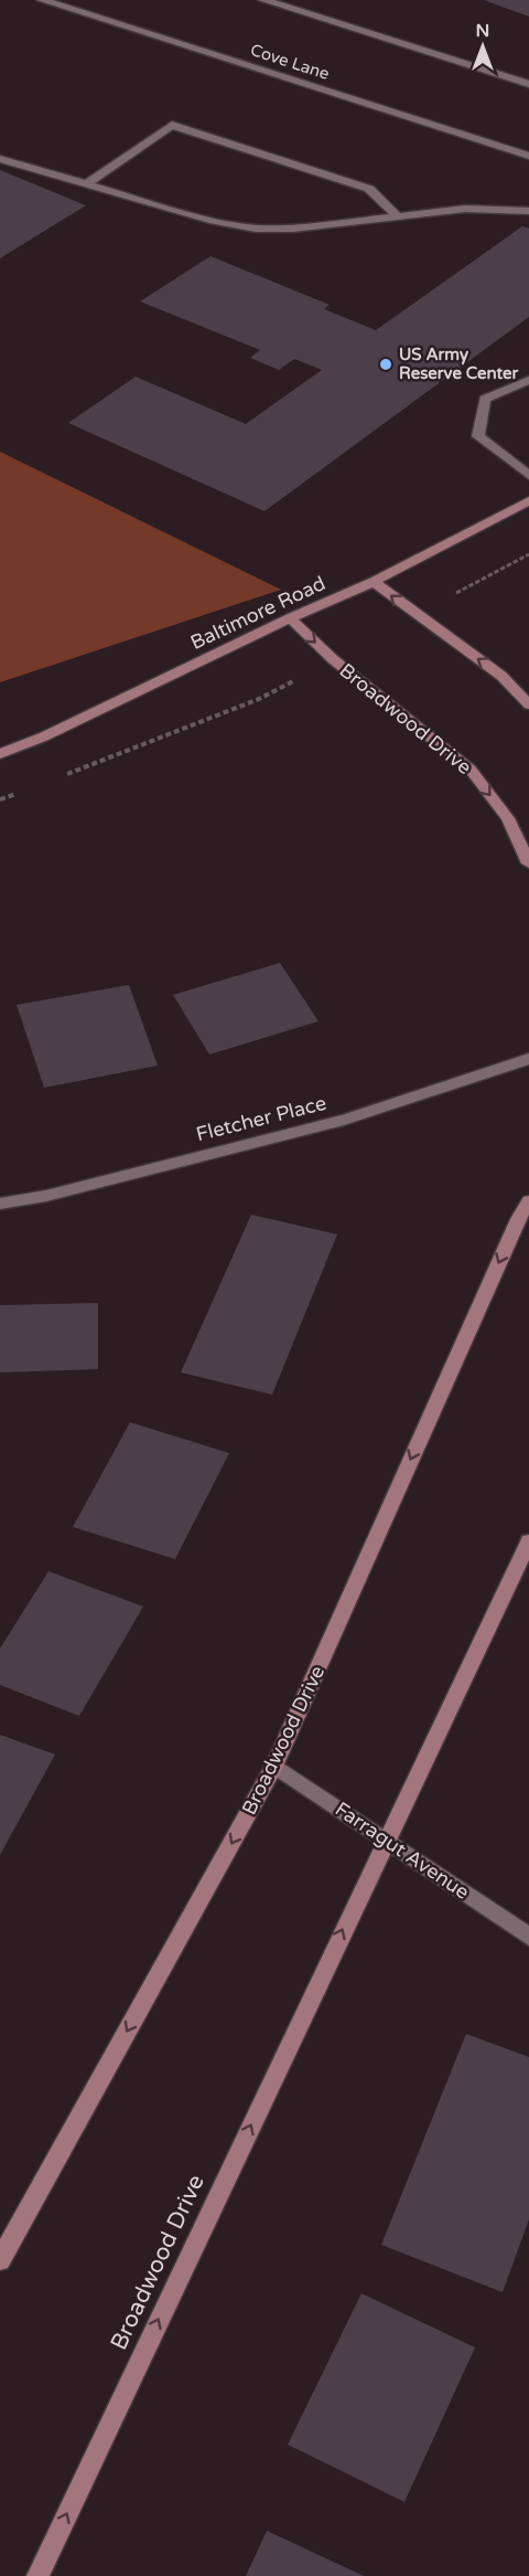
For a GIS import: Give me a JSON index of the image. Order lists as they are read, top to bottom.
{
  "streets": {
    "street": [
      "Cove Lane",
      "Baltimore Road",
      "Broadwood Drive",
      "Fletcher Place",
      "Farragut Avenue"
    ]
  },
  "crossings": [
    ["Baltimore Road", "Broadwood Drive"],
    ["Broadwood Drive", "Farragut Avenue"]
  ],
  "places": ["US Army Reserve Center"],
  "north": "top"
}
